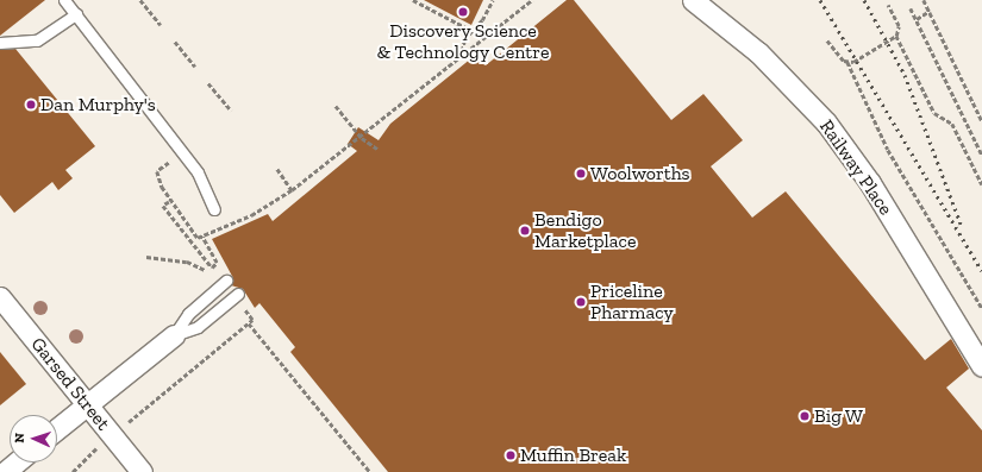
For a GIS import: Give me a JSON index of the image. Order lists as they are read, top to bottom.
{
  "streets": {
    "street": ["Railway Place", "Garsed Street"]
  },
  "places": [
    "Discovery Science & Technology Centre",
    "Dan Murphy's",
    "Woolworths",
    "Bendigo Marketplace",
    "Priceline Pharmacy",
    "Big W",
    "Muffin Break"
  ],
  "north": "left"
}
